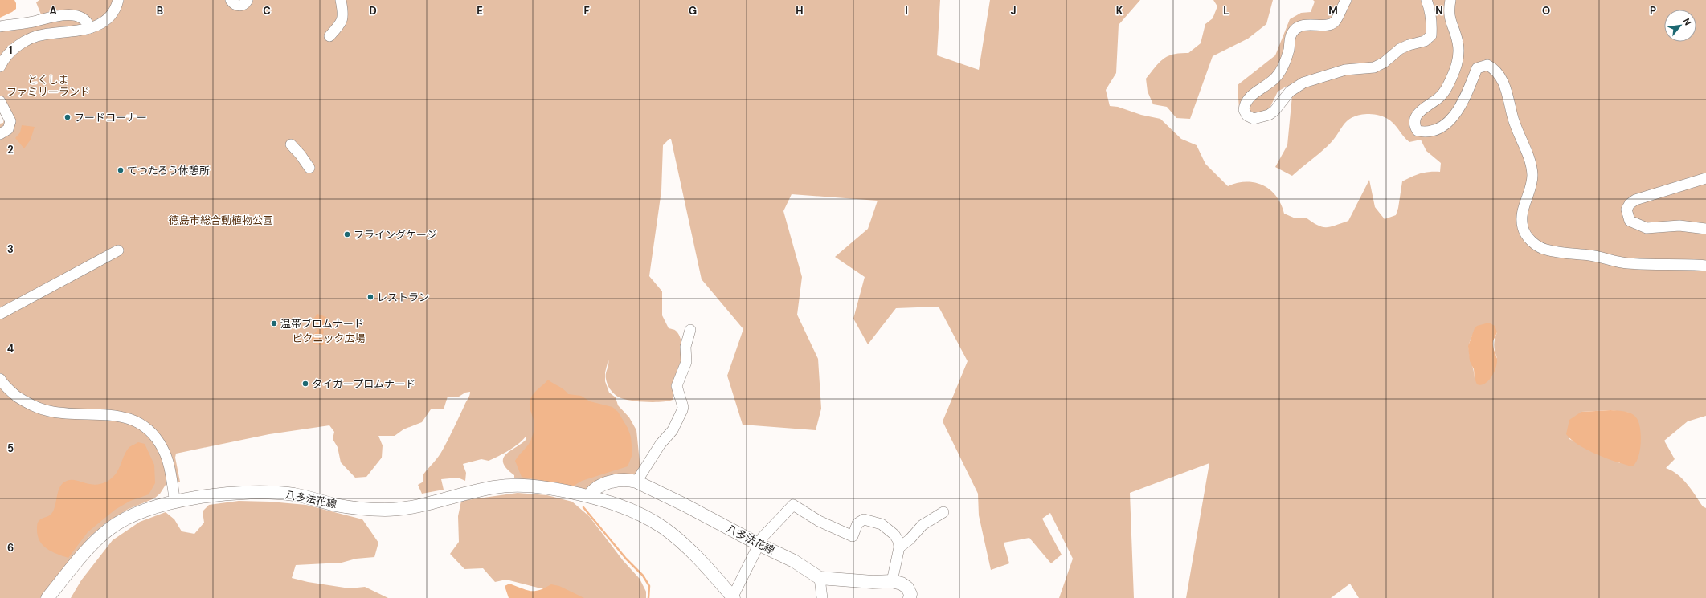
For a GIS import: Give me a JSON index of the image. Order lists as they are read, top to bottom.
{
  "streets": {
    "main road": ["八多法花線"]
  },
  "parks": ["とくしま ファミリーランド", "徳島市総合動植物公園", "ピクニック広場"],
  "places": [
    "フードコーナー",
    "てつたろう休憩所",
    "フライングケージ",
    "レストラン",
    "温帯ブロムナード",
    "タイガープロムナード"
  ],
  "north": "top right",
  "grid": {
    "columns": [
      "A",
      "B",
      "C",
      "D",
      "E",
      "F",
      "G",
      "H",
      "I",
      "J",
      "K",
      "L",
      "M",
      "N",
      "O",
      "P"
    ],
    "rows": [
      "1",
      "2",
      "3",
      "4",
      "5",
      "6"
    ]
  }
}
